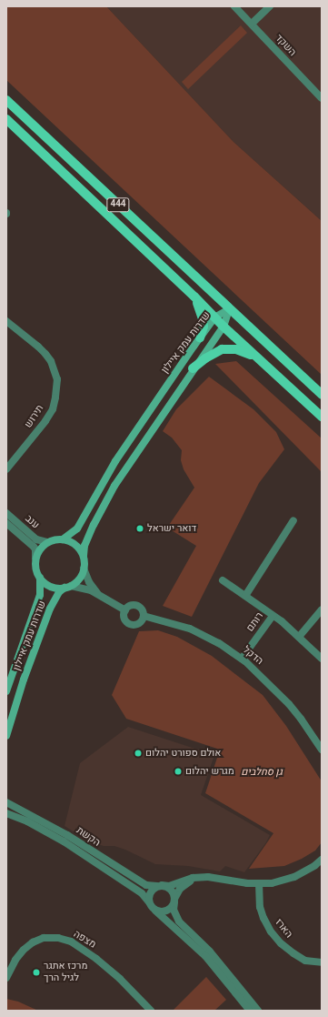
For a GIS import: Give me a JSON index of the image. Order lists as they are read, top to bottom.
{
  "streets": {
    "main road": ["444", "שדרות עמק איילון"],
    "street": [
      "השקד",
      "תירוש",
      "ענב",
      "רותם",
      "הדקל",
      "הקשת",
      "הארז",
      "מצפה"
    ]
  },
  "crossings": [
    ["444", "שדרות עמק איילון"],
    ["שדרות עמק איילון", "ענב"],
    ["רותם", "הדקל"]
  ],
  "parks": ["גן סחלבים"],
  "places": [
    "דואר ישראל",
    "אולם ספורט יהלום",
    "מגרש יהלום",
    "מרכז אתגר לגיל הרך"
  ]
}
